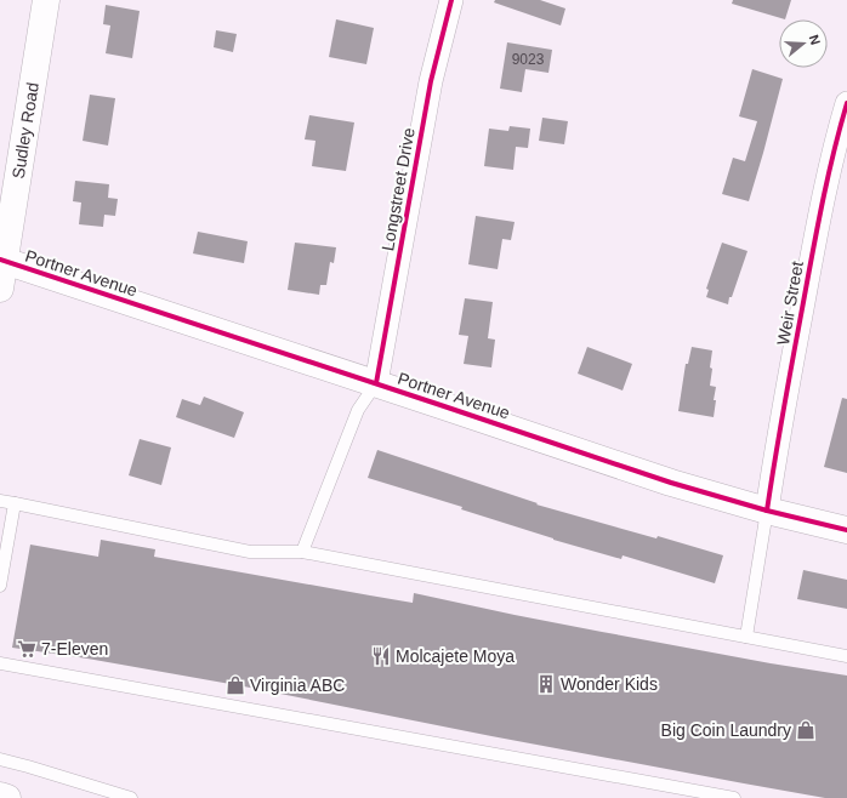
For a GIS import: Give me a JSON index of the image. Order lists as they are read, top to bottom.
{
  "streets": {
    "street": [
      "Sudley Road",
      "Longstreet Drive",
      "Portner Avenue",
      "Weir Street"
    ]
  },
  "crossings": [
    ["Sudley Road", "Portner Avenue"],
    ["Longstreet Drive", "Portner Avenue"],
    ["Portner Avenue", "Weir Street"]
  ],
  "places": {
    "supermarket": ["7-Eleven"],
    "restaurant": ["Molcajete Moya"],
    "building": ["Wonder Kids"],
    "shop": ["Virginia ABC", "Big Coin Laundry"]
  },
  "house_numbers": ["9023"],
  "north": "right"
}
